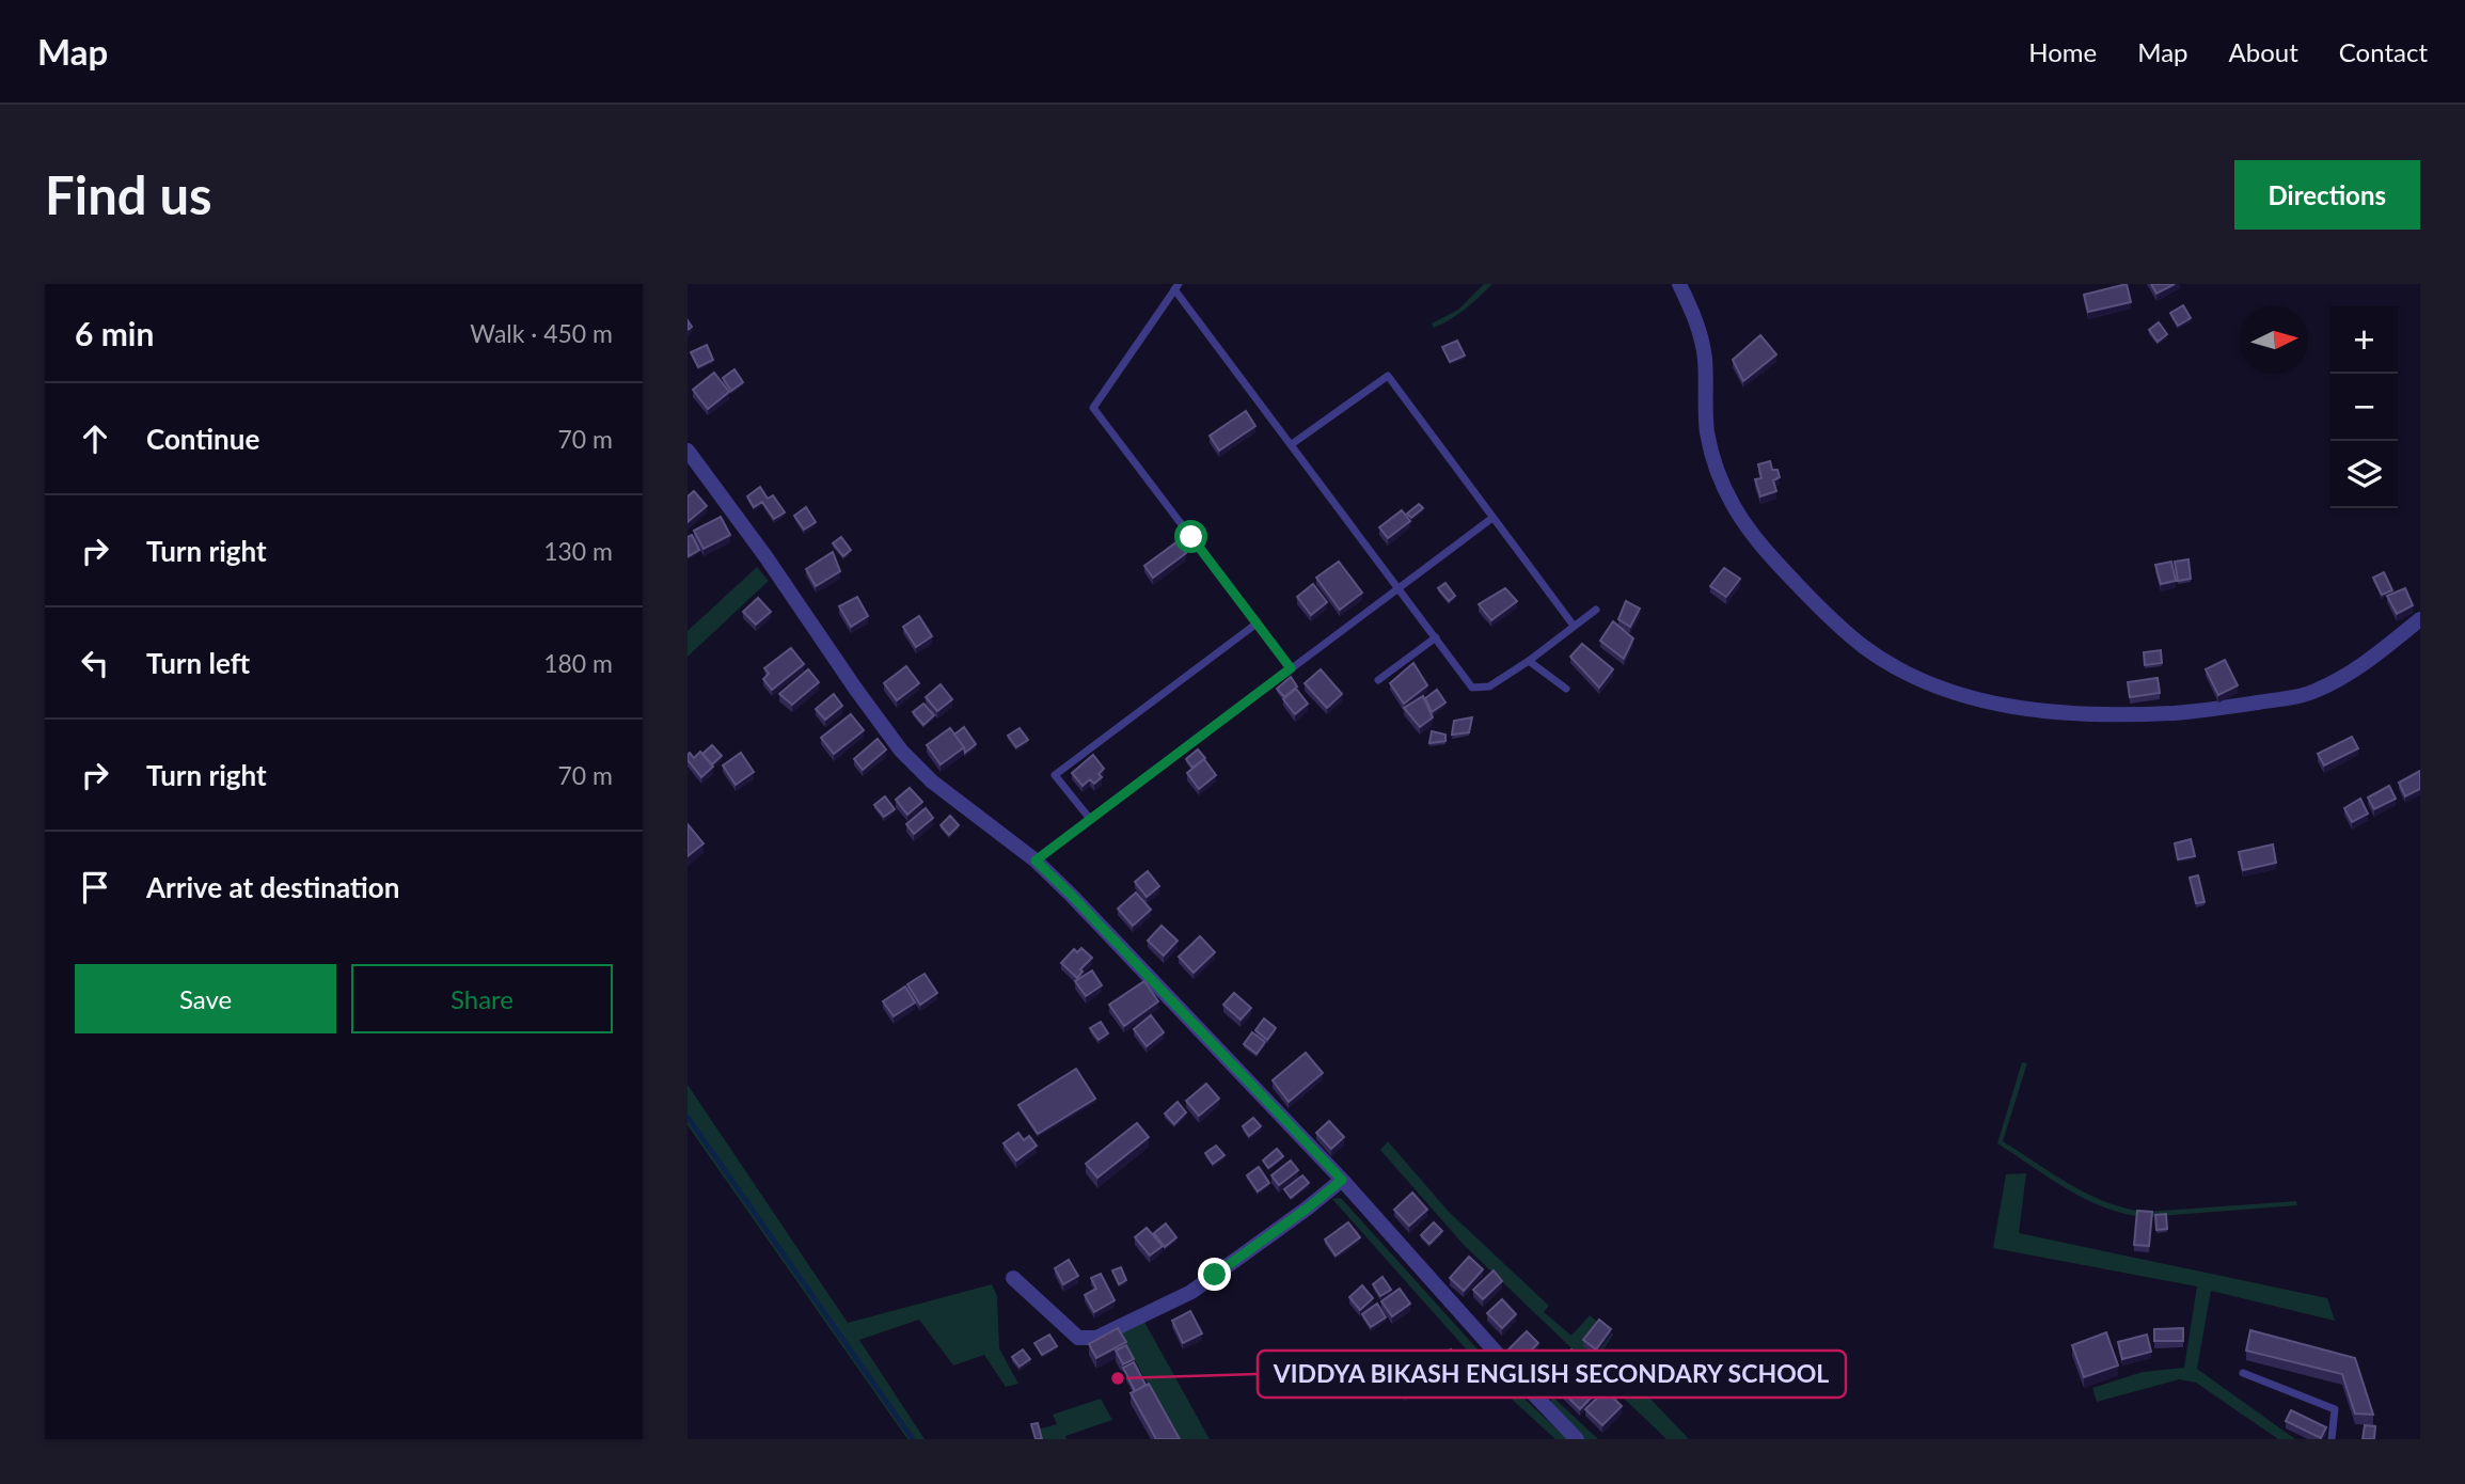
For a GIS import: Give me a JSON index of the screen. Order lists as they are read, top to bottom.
{
  "places": ["VIDDYA BIKASH ENGLISH SECONDARY SCHOOL"],
  "north": "right",
  "page": {
    "header": "Map",
    "nav": [
      "Home",
      "Map",
      "About",
      "Contact"
    ],
    "buttons": [
      "Directions",
      ["Save", "Share"]
    ],
    "title": "Find us",
    "heading": ["6 min", "Walk · 450 m"],
    "map_buttons": ["+", "−"],
    "list": [
      ["Continue", "70 m"],
      ["Turn right", "130 m"],
      ["Turn left", "180 m"],
      ["Turn right", "70 m"],
      "Arrive at destination"
    ]
  }
}
